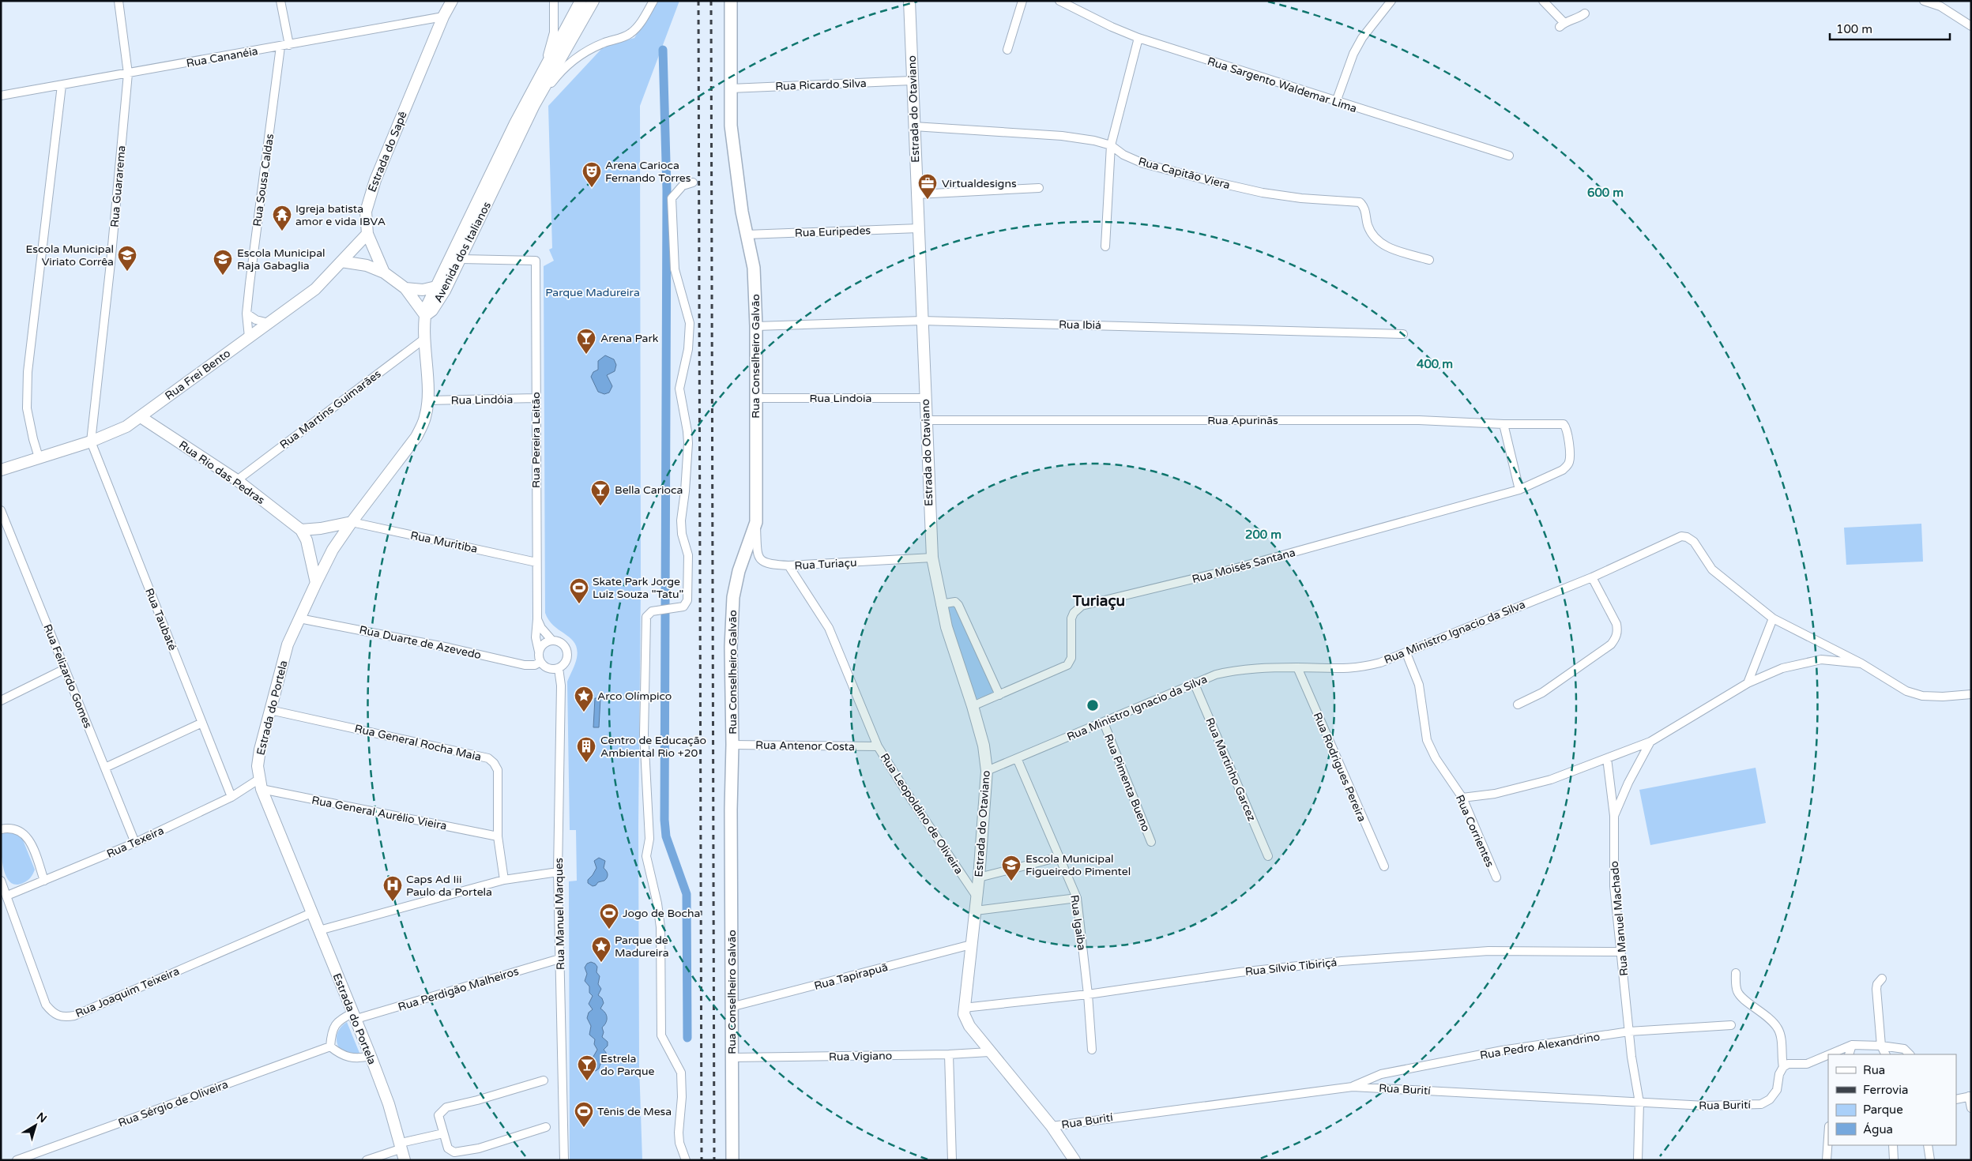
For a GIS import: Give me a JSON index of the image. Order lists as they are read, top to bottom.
{
  "streets": {
    "main road": ["Rua Conselheiro Galvão"],
    "street": [
      "Rua Cananéia",
      "Rua Ricardo Silva",
      "Rua Sargento Waldemar Lima",
      "Estrada do Otaviano",
      "Estrada do Sapê",
      "Rua Capitão Viera",
      "Rua Sousa Caldas",
      "Rua Guararema",
      "Rua Euripedes",
      "Avenida dos Italianos",
      "Rua Ibiá",
      "Rua Frei Bento",
      "Rua Lindoia",
      "Rua Lindóia",
      "Rua Martins Guimarães",
      "Rua Apurinãs",
      "Rua Pereira Leitão",
      "Rua Rio das Pedras",
      "Rua Muritiba",
      "Rua Turiaçu",
      "Rua Moisés Santana",
      "Rua Taubaté",
      "Rua Ministro Ignacio da Silva",
      "Rua Duarte de Azevedo",
      "Rua Felizardo Gomes",
      "Estrada do Portela",
      "Rua General Rocha Maia",
      "Rua Antenor Costa",
      "Rua Rodrigues Pereira",
      "Rua Martinho Garcez",
      "Rua Pimenta Bueno",
      "Rua General Aurélio Vieira",
      "Rua Leopoldino de Oliveira",
      "Rua Corrientes",
      "Rua Texeira",
      "Rua Manuel Marques",
      "Rua Manuel Machado",
      "Rua Igaiba",
      "Rua Sílvio Tibiriçá",
      "Rua Tapirapuã",
      "Rua Perdigão Malheiros",
      "Rua Joaquim Teixeira",
      "Rua Pedro Alexandrino",
      "Rua Vigiano",
      "Rua Burití",
      "Rua Sérgio de Oliveira"
    ]
  },
  "crossings": [
    ["Rua Cananéia", "Estrada do Sapê"],
    ["Rua Cananéia", "Rua Sousa Caldas"],
    ["Rua Cananéia", "Rua Guararema"],
    ["Rua Ricardo Silva", "Estrada do Otaviano"],
    ["Rua Ricardo Silva", "Rua Conselheiro Galvão"],
    ["Estrada do Otaviano", "Rua Capitão Viera"],
    ["Estrada do Otaviano", "Rua Euripedes"],
    ["Estrada do Otaviano", "Rua Ibiá"],
    ["Estrada do Otaviano", "Rua Lindoia"],
    ["Estrada do Otaviano", "Rua Apurinãs"],
    ["Estrada do Otaviano", "Rua Turiaçu"],
    ["Estrada do Otaviano", "Rua Moisés Santana"],
    ["Estrada do Otaviano", "Rua Ministro Ignacio da Silva"],
    ["Estrada do Otaviano", "Rua Leopoldino de Oliveira"],
    ["Estrada do Sapê", "Avenida dos Italianos"],
    ["Estrada do Sapê", "Rua Frei Bento"],
    ["Estrada do Sapê", "Estrada do Portela"],
    ["Rua Sousa Caldas", "Rua Frei Bento"],
    ["Rua Guararema", "Rua Frei Bento"],
    ["Rua Guararema", "Rua Taubaté"],
    ["Rua Euripedes", "Rua Conselheiro Galvão"],
    ["Avenida dos Italianos", "Rua Pereira Leitão"],
    ["Avenida dos Italianos", "Estrada do Portela"],
    ["Rua Ibiá", "Rua Conselheiro Galvão"],
    ["Rua Conselheiro Galvão", "Rua Lindoia"],
    ["Rua Conselheiro Galvão", "Rua Turiaçu"],
    ["Rua Conselheiro Galvão", "Rua Antenor Costa"],
    ["Rua Conselheiro Galvão", "Rua Tapirapuã"],
    ["Rua Conselheiro Galvão", "Rua Vigiano"],
    ["Rua Frei Bento", "Rua Rio das Pedras"],
    ["Rua Frei Bento", "Rua Taubaté"],
    ["Rua Lindóia", "Rua Pereira Leitão"],
    ["Rua Lindóia", "Estrada do Portela"],
    ["Rua Martins Guimarães", "Rua Rio das Pedras"],
    ["Rua Martins Guimarães", "Estrada do Portela"],
    ["Rua Apurinãs", "Rua Moisés Santana"],
    ["Rua Pereira Leitão", "Rua Muritiba"],
    ["Rua Pereira Leitão", "Rua Duarte de Azevedo"],
    ["Rua Pereira Leitão", "Rua Manuel Marques"],
    ["Rua Muritiba", "Estrada do Portela"],
    ["Rua Turiaçu", "Rua Leopoldino de Oliveira"],
    ["Rua Taubaté", "Rua Texeira"],
    ["Rua Ministro Ignacio da Silva", "Rua Rodrigues Pereira"],
    ["Rua Ministro Ignacio da Silva", "Rua Martinho Garcez"],
    ["Rua Ministro Ignacio da Silva", "Rua Pimenta Bueno"],
    ["Rua Ministro Ignacio da Silva", "Rua Corrientes"],
    ["Rua Ministro Ignacio da Silva", "Rua Igaiba"],
    ["Rua Duarte de Azevedo", "Estrada do Portela"],
    ["Rua Duarte de Azevedo", "Rua Manuel Marques"],
    ["Rua Felizardo Gomes", "Rua Texeira"],
    ["Estrada do Portela", "Rua General Rocha Maia"],
    ["Estrada do Portela", "Rua General Aurélio Vieira"],
    ["Estrada do Portela", "Rua Texeira"],
    ["Estrada do Portela", "Rua Perdigão Malheiros"],
    ["Estrada do Portela", "Rua Joaquim Teixeira"],
    ["Rua General Rocha Maia", "Rua General Aurélio Vieira"],
    ["Rua Antenor Costa", "Rua Leopoldino de Oliveira"],
    ["Rua General Aurélio Vieira", "Rua Texeira"],
    ["Rua Texeira", "Rua Joaquim Teixeira"],
    ["Rua Manuel Marques", "Rua Perdigão Malheiros"],
    ["Rua Manuel Machado", "Rua Sílvio Tibiriçá"],
    ["Rua Manuel Machado", "Rua Pedro Alexandrino"],
    ["Rua Manuel Machado", "Rua Burití"],
    ["Rua Igaiba", "Rua Sílvio Tibiriçá"],
    ["Rua Pedro Alexandrino", "Rua Burití"]
  ],
  "districts": ["Turiaçu"],
  "parks": ["Parque Madureira"],
  "places": {
    "theatre": ["Arena Carioca Fernando Torres"],
    "office": ["Virtualdesigns"],
    "temple": ["Igreja batista amor e vida IBVA"],
    "school or university": ["Escola Municipal Viriato Corrêa", "Escola Municipal Raja Gabaglia", "Escola Municipal Figueiredo Pimentel"],
    "bar": ["Arena Park", "Bella Carioca", "Estrela do Parque"],
    "sports": ["Skate Park Jorge Luiz Souza \"Tatu\"", "Jogo de Bocha", "Tênis de Mesa"],
    "place": ["Arco Olímpico", "Parque de Madureira"],
    "building": ["Centro de Educação Ambiental Rio +20"],
    "hospital": ["Caps Ad Iii Paulo da Portela"]
  },
  "legend": [
    "Rua",
    "Ferrovia",
    "Parque",
    "Água"
  ],
  "scale_bar": "100 m",
  "north": "top right",
  "rings": ["600 m", "400 m", "200 m"]
}
